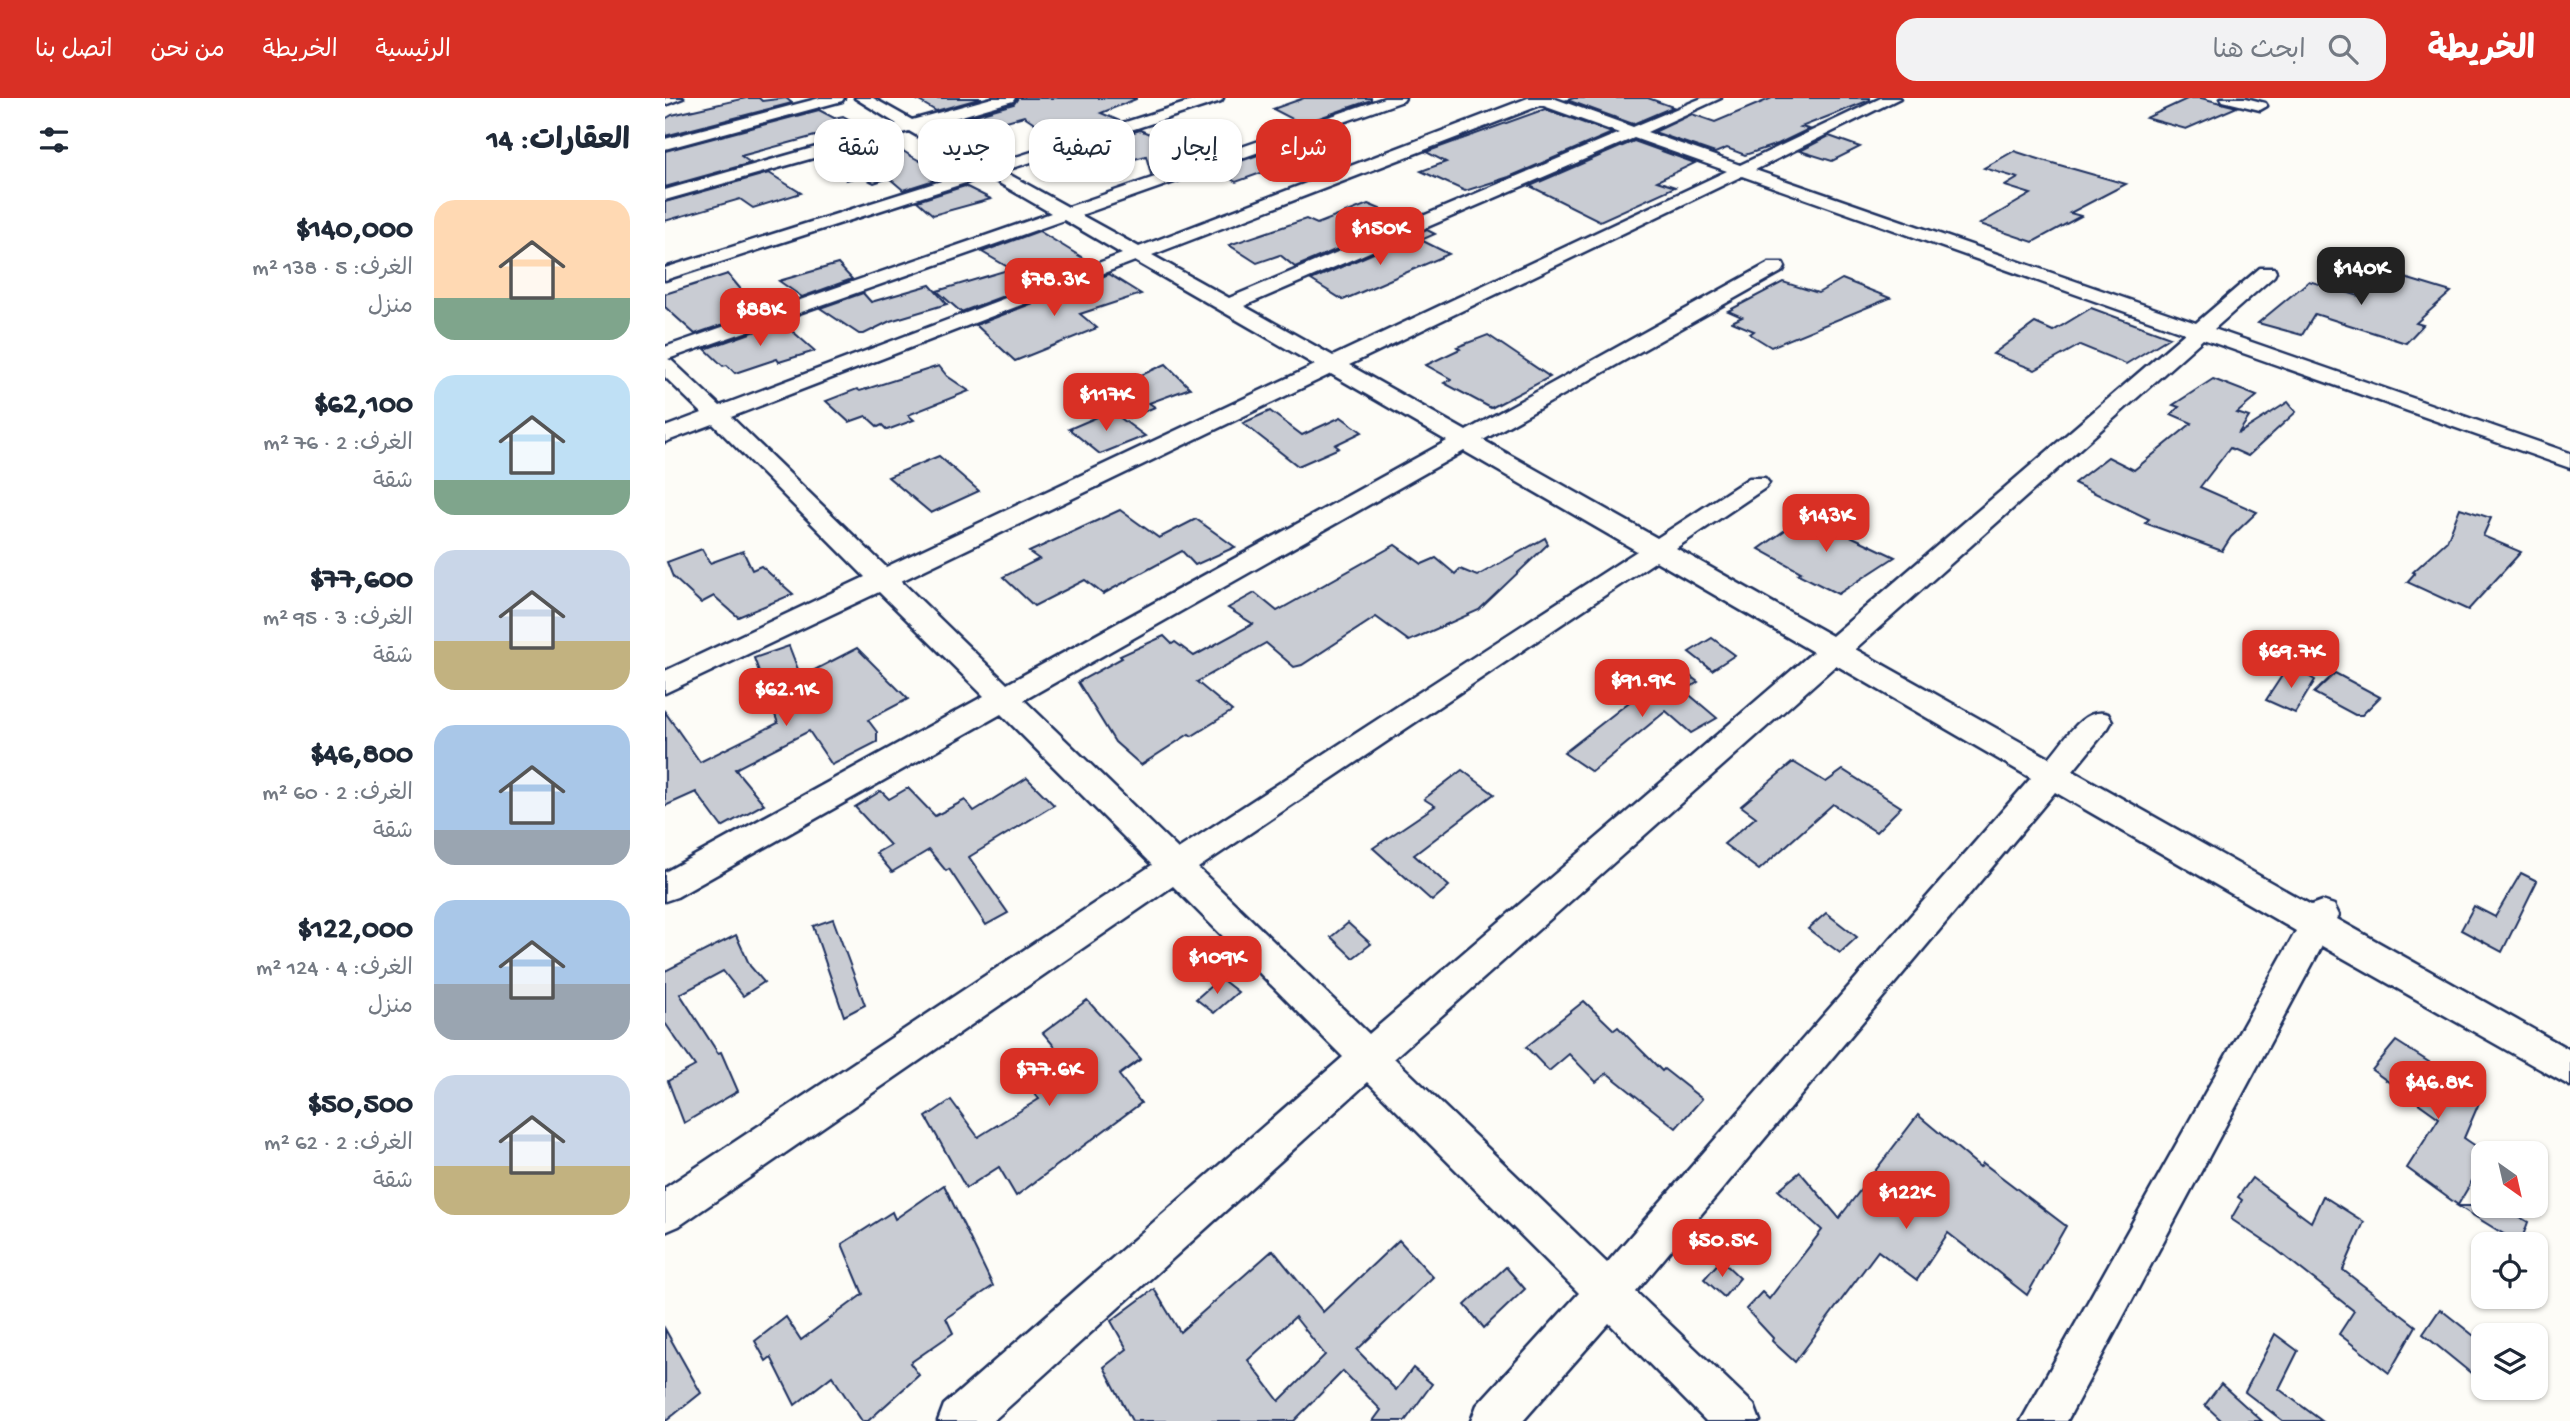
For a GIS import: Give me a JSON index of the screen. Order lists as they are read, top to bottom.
{
  "north": "bottom right",
  "page": {
    "header": "الخريطة",
    "search": "ابحث هنا",
    "nav": [
      "الرئيسية",
      "الخريطة",
      "من نحن",
      "اتصل بنا"
    ],
    "heading": "العقارات: 14",
    "chip": [
      "شراء",
      "إيجار",
      "تصفية",
      "جديد",
      "شقة"
    ],
    "list": [
      {
        "name": "$140,000",
        "note": "الغرف: 5 · 138 m² · منزل"
      },
      {
        "name": "$62,100",
        "note": "الغرف: 2 · 76 m² · شقة"
      },
      {
        "name": "$77,600",
        "note": "الغرف: 3 · 95 m² · شقة"
      },
      {
        "name": "$46,800",
        "note": "الغرف: 2 · 60 m² · شقة"
      },
      {
        "name": "$122,000",
        "note": "الغرف: 4 · 124 m² · منزل"
      },
      {
        "name": "$50,500",
        "note": "الغرف: 2 · 62 m² · شقة"
      }
    ],
    "price": [
      "$150K",
      "$140K",
      "$78.3K",
      "$88K",
      "$117K",
      "$143K",
      "$69.7K",
      "$91.9K",
      "$62.1K",
      "$109K",
      "$77.6K",
      "$46.8K",
      "$122K",
      "$50.5K"
    ]
  }
}
